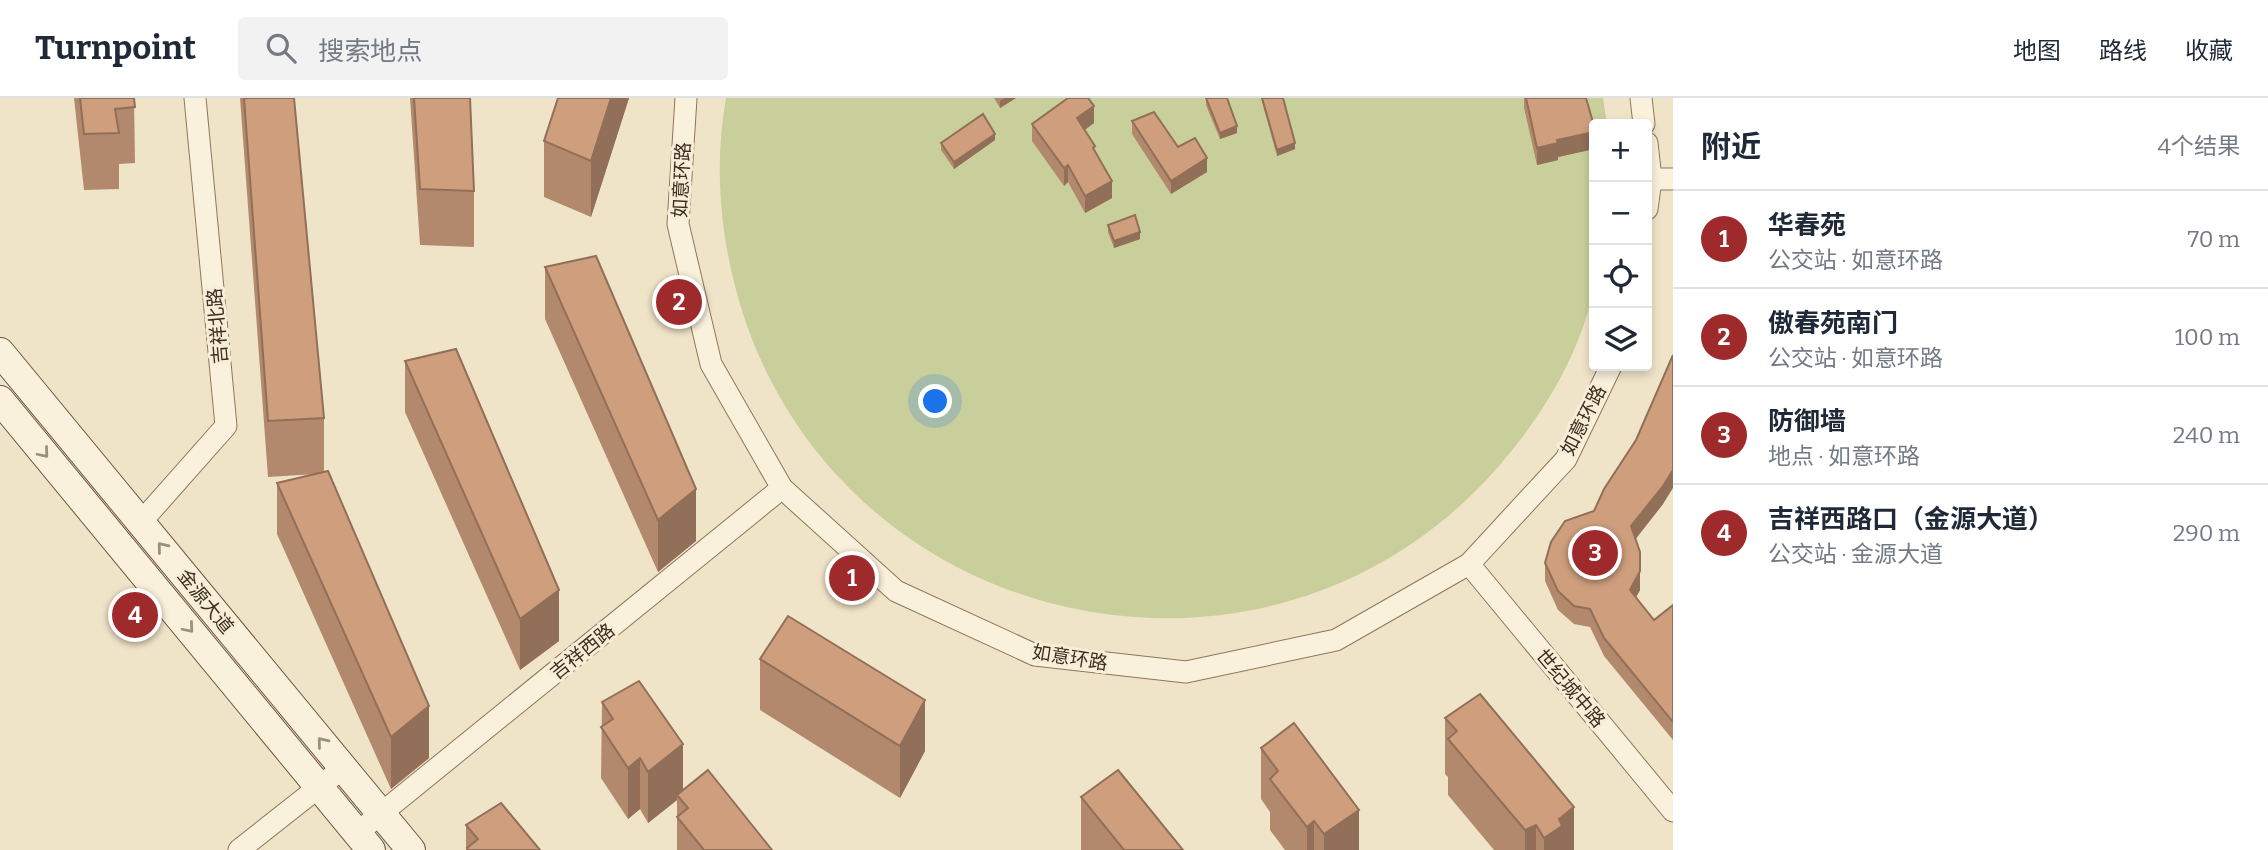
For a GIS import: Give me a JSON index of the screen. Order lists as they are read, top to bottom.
{
  "streets": {
    "street": [
      "如意环路",
      "吉祥北路",
      "金源大道",
      "吉祥西路",
      "世纪城中路"
    ]
  },
  "crossings": [
    ["如意环路", "吉祥西路"],
    ["如意环路", "世纪城中路"],
    ["吉祥北路", "金源大道"],
    ["金源大道", "吉祥西路"]
  ],
  "page": {
    "header": "Turnpoint",
    "search": "搜索地点",
    "nav": ["地图", "路线", "收藏"],
    "heading": ["附近", "4个结果"],
    "map_buttons": ["+", "−"],
    "list": [
      {
        "mark": "1",
        "name": "华春苑",
        "note": "公交站 · 如意环路",
        "value": "70 m"
      },
      {
        "mark": "2",
        "name": "傲春苑南门",
        "note": "公交站 · 如意环路",
        "value": "100 m"
      },
      {
        "mark": "3",
        "name": "防御墙",
        "note": "地点 · 如意环路",
        "value": "240 m"
      },
      {
        "mark": "4",
        "name": "吉祥西路口（金源大道）",
        "note": "公交站 · 金源大道",
        "value": "290 m"
      }
    ],
    "pins": [
      "2",
      "3",
      "1",
      "4"
    ]
  }
}
